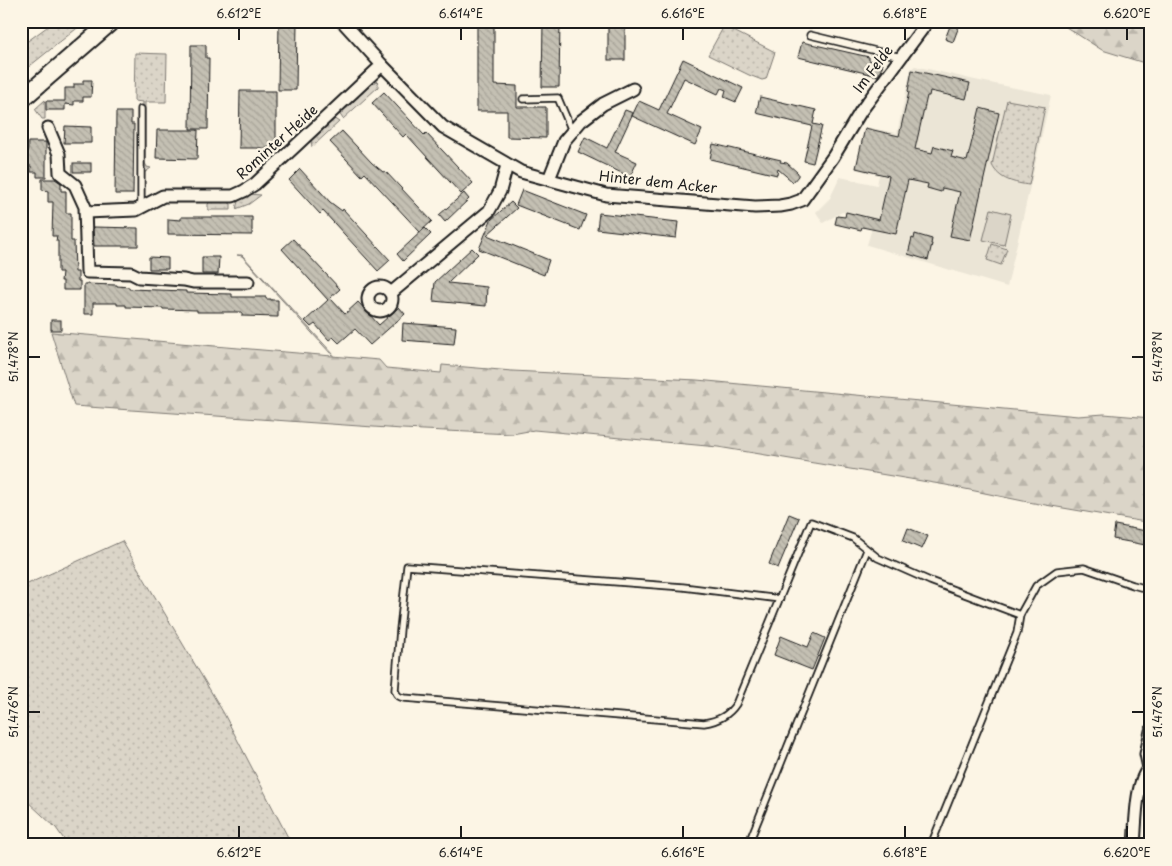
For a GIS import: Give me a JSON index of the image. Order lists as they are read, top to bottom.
{
  "streets": {
    "street": ["Im Felde", "Rominter Heide", "Hinter dem Acker"]
  },
  "crossings": [
    ["Im Felde", "Hinter dem Acker"],
    ["Rominter Heide", "Hinter dem Acker"]
  ],
  "coordinates": [
    "6.612°E",
    "6.614°E",
    "6.616°E",
    "6.618°E",
    "6.620°E",
    "51.478°N",
    "51.476°N"
  ]
}
